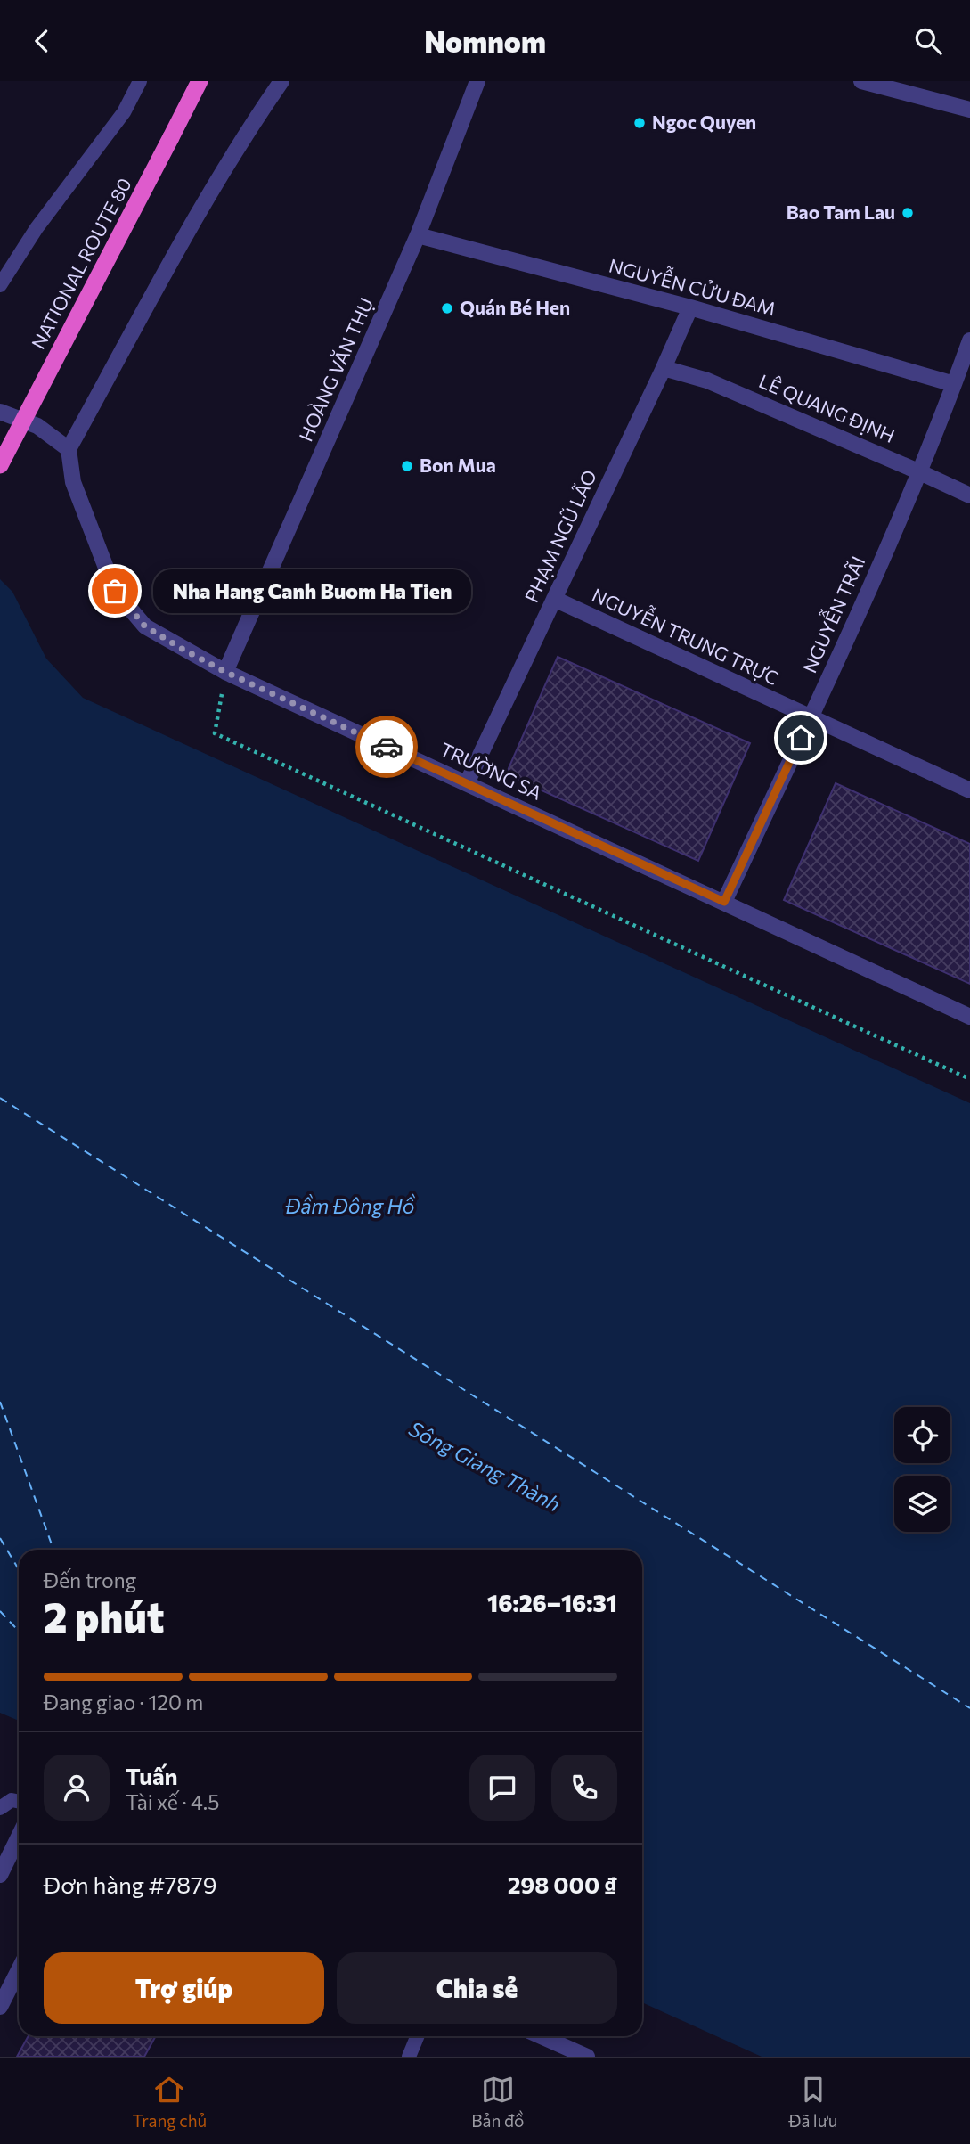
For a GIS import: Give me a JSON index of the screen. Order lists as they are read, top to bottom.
{
  "streets": {
    "highway": ["NATIONAL ROUTE 80"],
    "street": [
      "NGUYỄN CỬU ĐAM",
      "HOÀNG VĂN THỤ",
      "LÊ QUANG ĐỊNH",
      "PHẠM NGŨ LÃO",
      "NGUYỄN TRÃI",
      "NGUYỄN TRUNG TRỰC",
      "TRƯỜNG SA"
    ]
  },
  "crossings": [
    ["NGUYỄN CỬU ĐAM", "HOÀNG VĂN THỤ"],
    ["NGUYỄN CỬU ĐAM", "PHẠM NGŨ LÃO"],
    ["NGUYỄN CỬU ĐAM", "NGUYỄN TRÃI"],
    ["HOÀNG VĂN THỤ", "TRƯỜNG SA"],
    ["LÊ QUANG ĐỊNH", "PHẠM NGŨ LÃO"],
    ["LÊ QUANG ĐỊNH", "NGUYỄN TRÃI"],
    ["PHẠM NGŨ LÃO", "NGUYỄN TRUNG TRỰC"],
    ["PHẠM NGŨ LÃO", "TRƯỜNG SA"],
    ["NGUYỄN TRÃI", "NGUYỄN TRUNG TRỰC"],
    ["NGUYỄN TRÃI", "TRƯỜNG SA"]
  ],
  "water": ["Đầm Đông Hồ", "Sông Giang Thành"],
  "places": [
    "Ngoc Quyen",
    "Bao Tam Lau",
    "Quán Bé Hen",
    "Bon Mua",
    "Nha Hang Canh Buom Ha Tien"
  ],
  "page": {
    "header": "Nomnom",
    "bubble": "Nha Hang Canh Buom Ha Tien",
    "heading": ["2 phút", "Đến trong", "16:26–16:31"],
    "panel": [
      "Tuấn",
      "Tài xế · 4.5",
      "Đơn hàng #7879",
      "298 000 ₫"
    ],
    "bar": "Đang giao · 120 m",
    "buttons": ["Trợ giúp", "Chia sẻ"],
    "tabs": ["Trang chủ", "Bản đồ", "Đã lưu"]
  }
}
